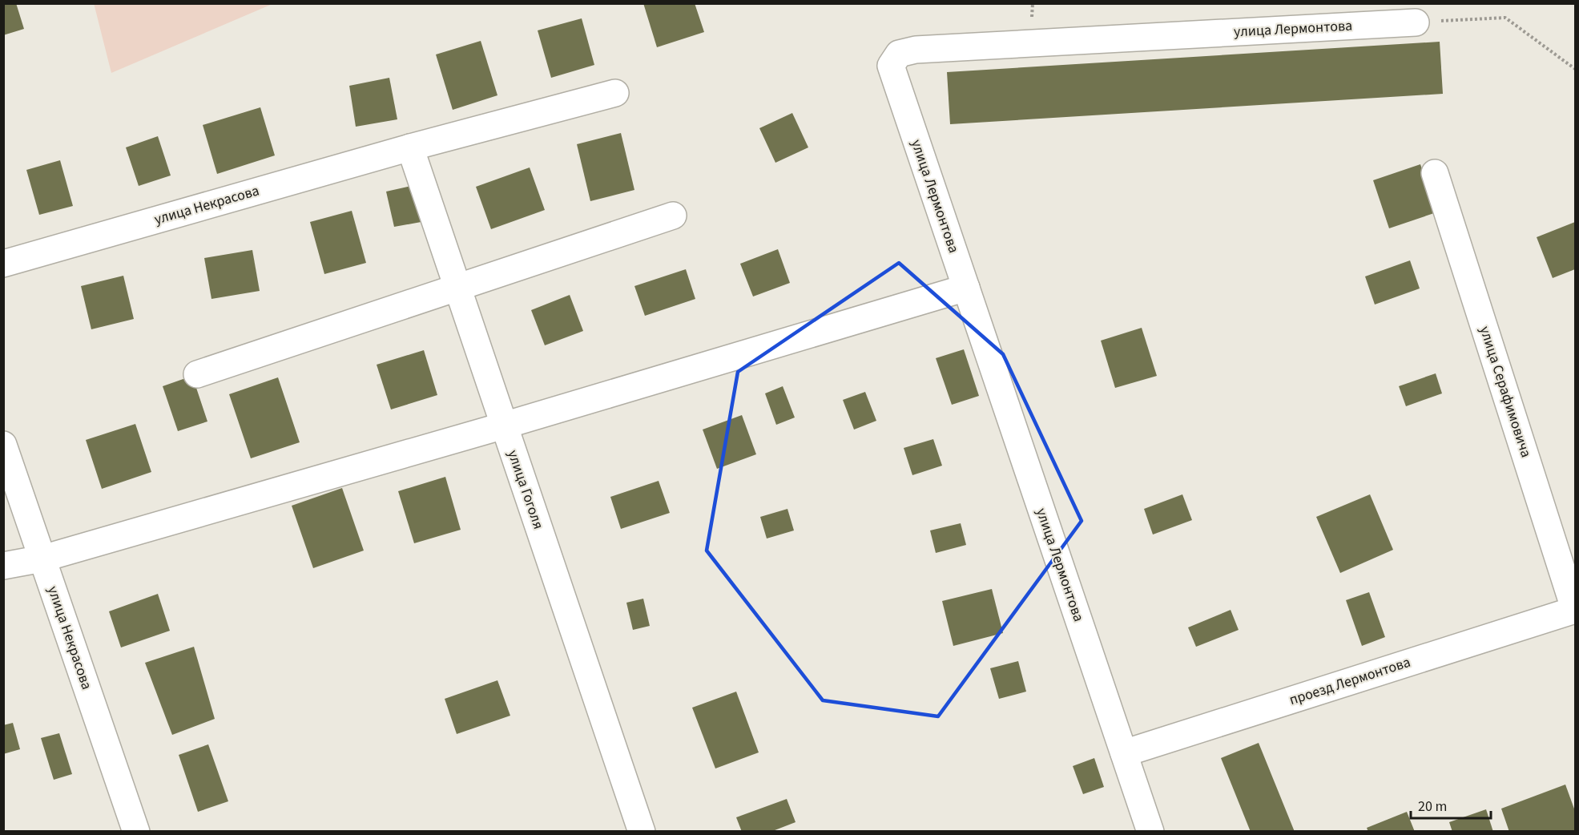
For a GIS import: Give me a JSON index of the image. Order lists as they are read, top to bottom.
{
  "streets": {
    "street": [
      "улица Лермонтова",
      "улица Некрасова",
      "улица Серафимовича",
      "улица Гоголя",
      "проезд Лермонтова"
    ]
  },
  "crossings": [
    ["улица Лермонтова", "проезд Лермонтова"],
    ["улица Некрасова", "улица Гоголя"],
    ["улица Серафимовича", "проезд Лермонтова"]
  ],
  "scale_bar": "20 m"
}
